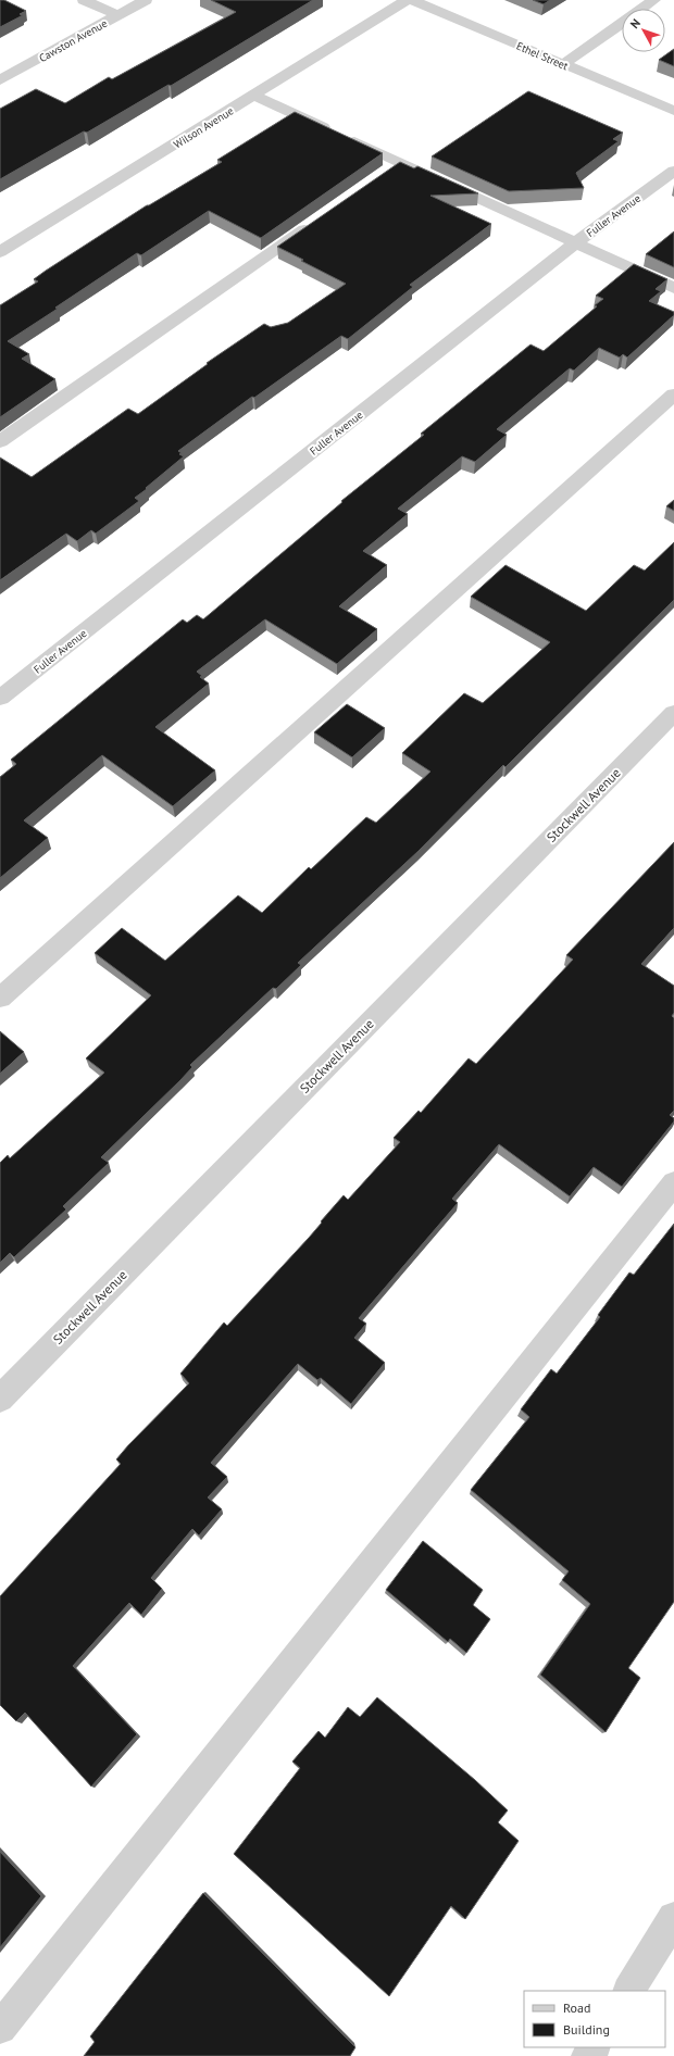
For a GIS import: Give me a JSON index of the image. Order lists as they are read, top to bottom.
{
  "streets": {
    "street": [
      "Cawston Avenue",
      "Ethel Street",
      "Wilson Avenue",
      "Fuller Avenue",
      "Stockwell Avenue"
    ]
  },
  "legend": ["Road", "Building"],
  "north": "top left"
}
